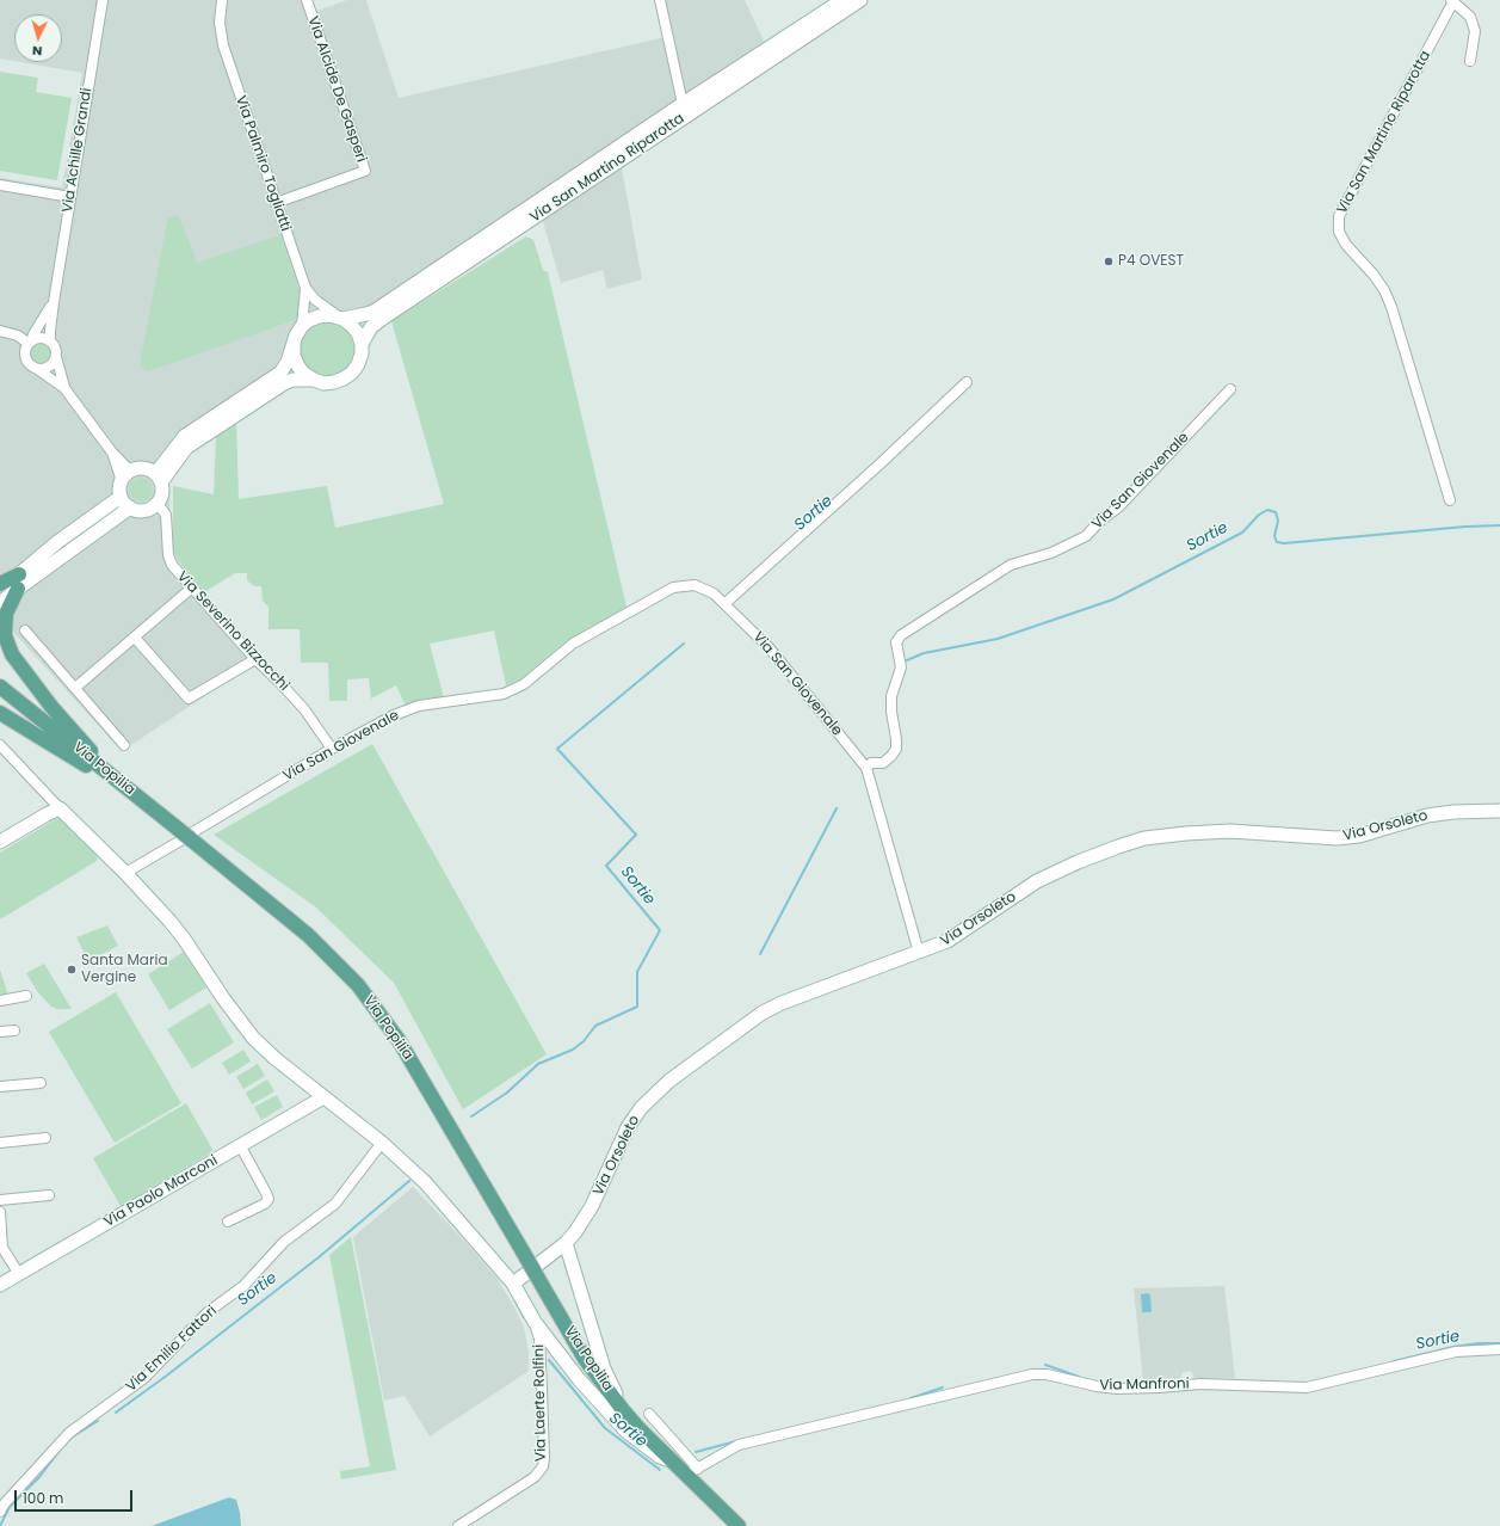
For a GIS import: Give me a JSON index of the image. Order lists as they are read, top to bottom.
{
  "streets": {
    "main road": ["Via Popilia"],
    "street": [
      "Via Alcide De Gasperi",
      "Via San Martino Riparotta",
      "Via Achille Grandi",
      "Via Palmiro Togliatti",
      "Via San Giovenale",
      "Via Severino Bizzocchi",
      "Via Orsoleto",
      "Via Paolo Marconi",
      "Via Emilio Fattori",
      "Via Manfroni",
      "Via Laerte Rolfini"
    ]
  },
  "crossings": [
    ["Via Alcide De Gasperi", "Via Palmiro Togliatti"],
    ["Via San Martino Riparotta", "Via Palmiro Togliatti"],
    ["Via Achille Grandi", "Via Severino Bizzocchi"],
    ["Via San Giovenale", "Via Severino Bizzocchi"],
    ["Via San Giovenale", "Via Popilia"],
    ["Via San Giovenale", "Via Orsoleto"],
    ["Via Popilia", "Via Orsoleto"],
    ["Via Popilia", "Via Paolo Marconi"],
    ["Via Popilia", "Via Emilio Fattori"],
    ["Via Popilia", "Via Manfroni"],
    ["Via Popilia", "Via Laerte Rolfini"]
  ],
  "water": ["Sortie"],
  "places": ["P4 OVEST", "Santa Maria Vergine"],
  "scale_bar": "100 m",
  "north": "bottom"
}
